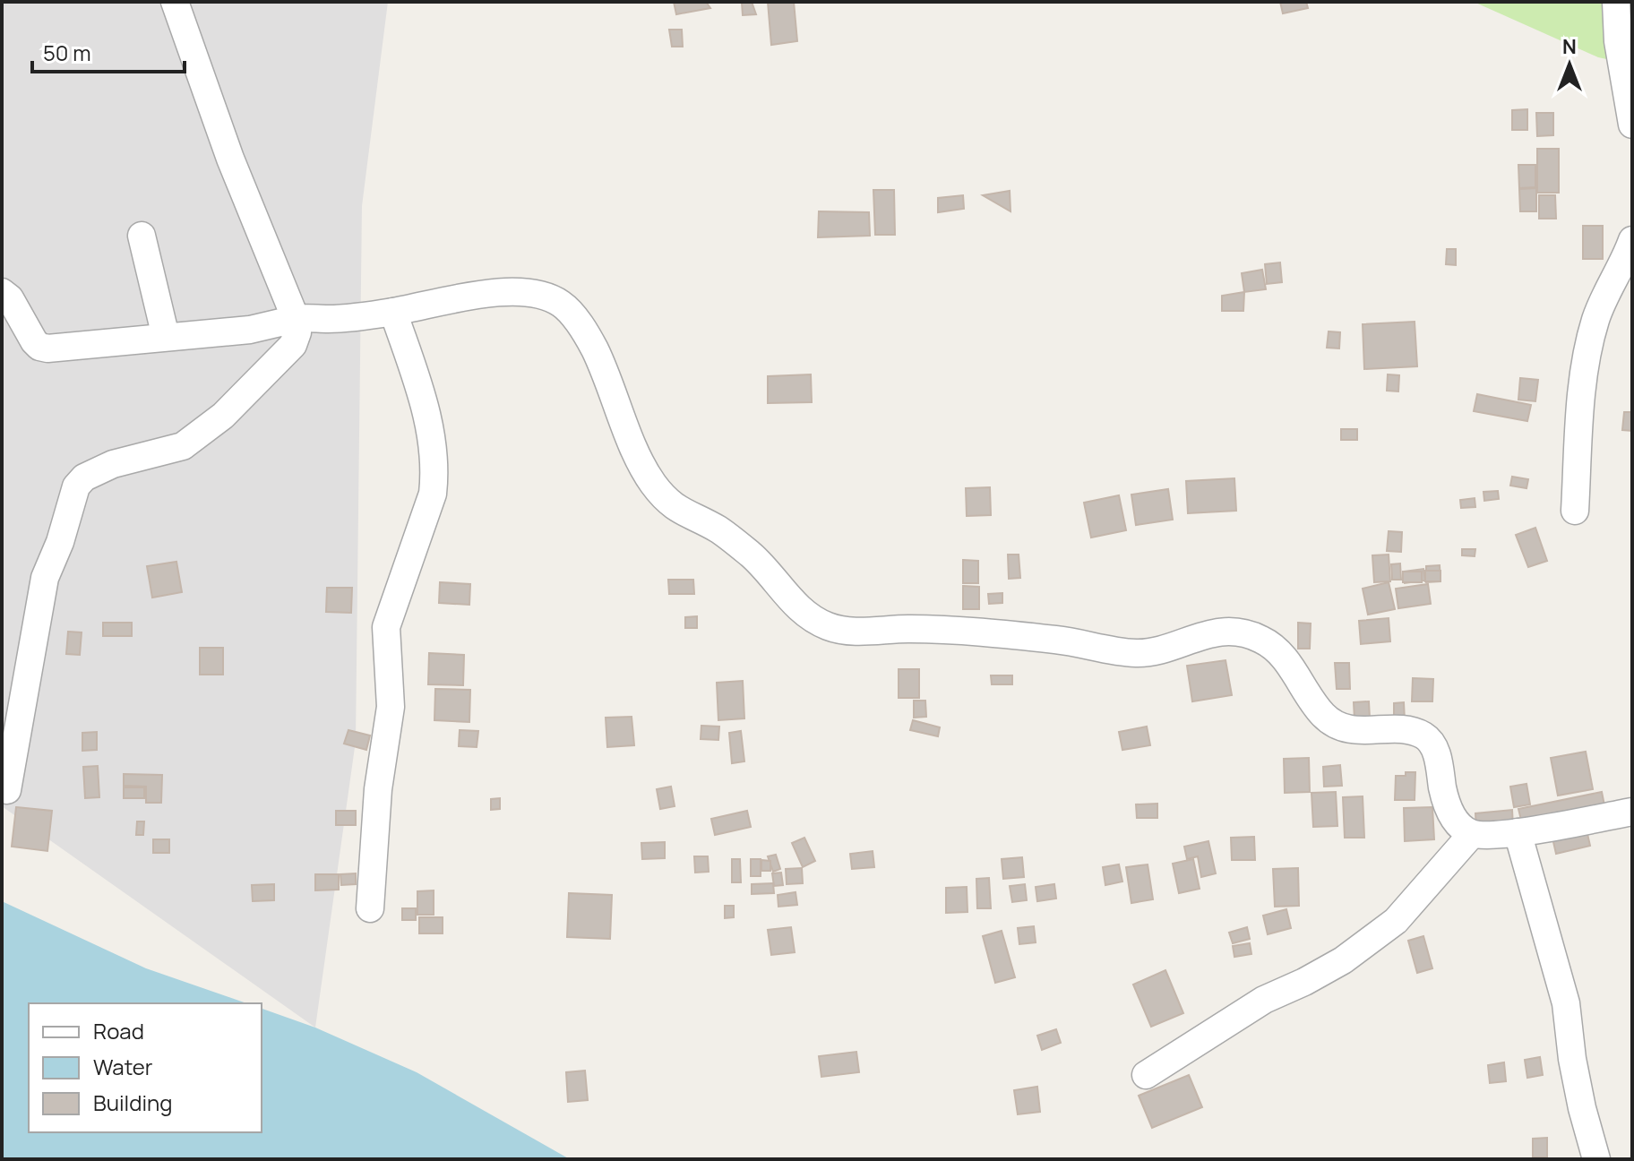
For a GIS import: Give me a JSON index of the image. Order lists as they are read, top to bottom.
{
  "legend": ["Road", "Water", "Building"],
  "scale_bar": "50 m",
  "north": "top"
}
